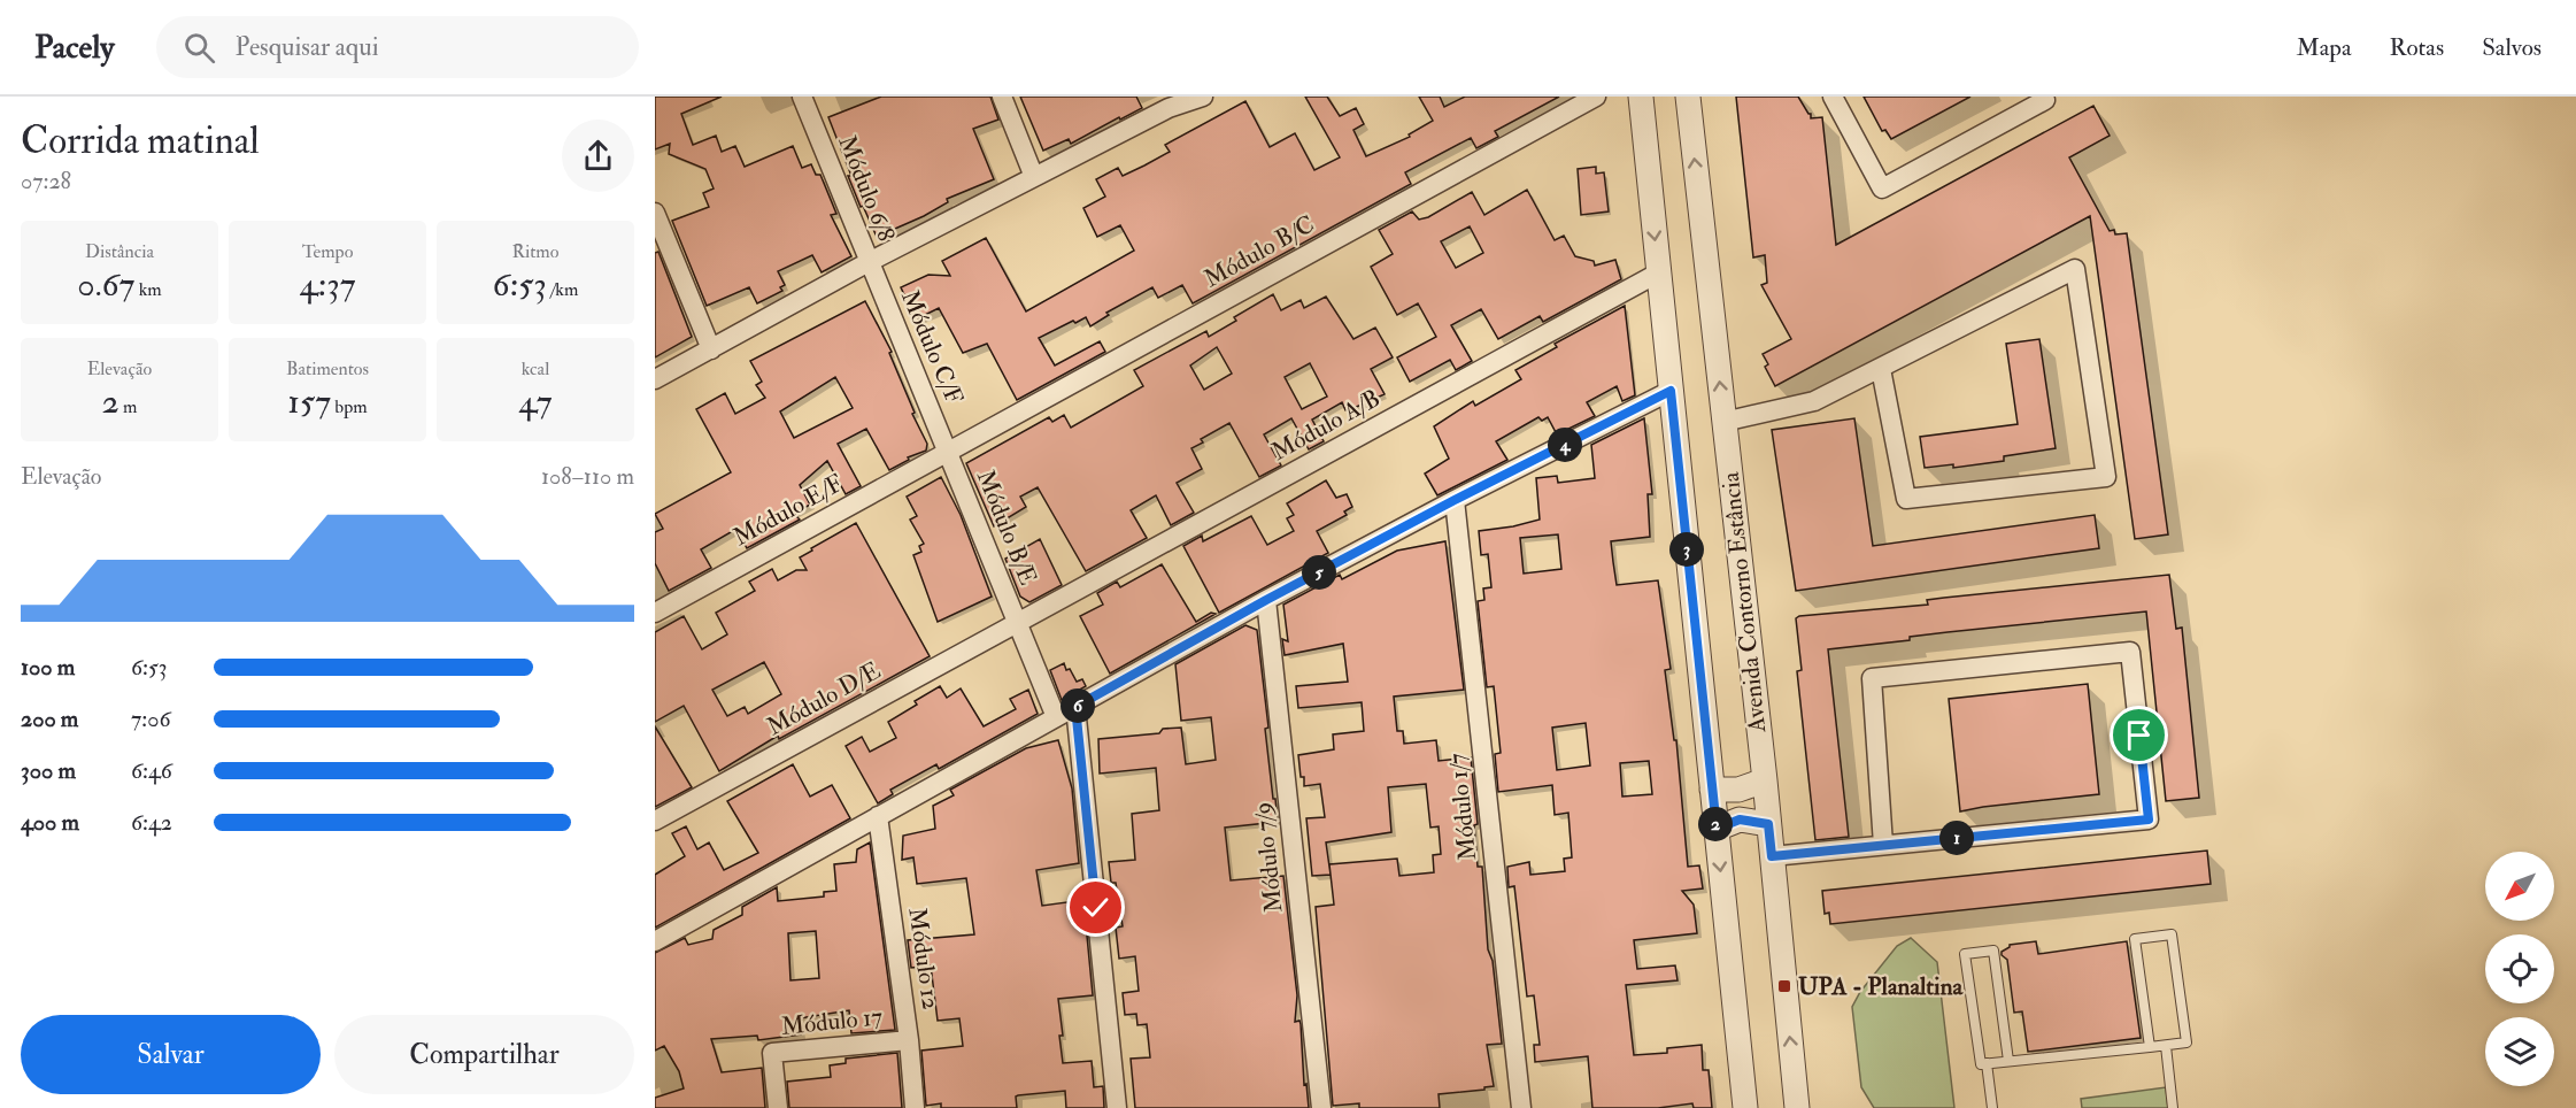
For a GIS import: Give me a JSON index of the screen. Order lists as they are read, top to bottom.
{
  "streets": {
    "street": [
      "Módulo 6/8",
      "Módulo B/C",
      "Módulo C/F",
      "Módulo A/B",
      "Módulo E/F",
      "Módulo B/E",
      "Avenida Contorno Estância",
      "Módulo D/E",
      "Módulo 1/7",
      "Módulo 7/9",
      "Módulo 12",
      "Módulo 17"
    ]
  },
  "crossings": [
    ["Módulo 6/8", "Módulo C/F"],
    ["Módulo B/C", "Módulo C/F"],
    ["Módulo B/C", "Módulo E/F"],
    ["Módulo B/C", "Módulo B/E"],
    ["Módulo C/F", "Módulo E/F"],
    ["Módulo C/F", "Módulo B/E"],
    ["Módulo A/B", "Módulo B/E"],
    ["Módulo A/B", "Módulo D/E"],
    ["Módulo E/F", "Módulo B/E"],
    ["Módulo B/E", "Módulo D/E"],
    ["Módulo 12", "Módulo 17"]
  ],
  "places": {
    "transit": ["UPA - Planaltina"]
  },
  "north": "bottom left",
  "page": {
    "header": "Pacely",
    "search": "Pesquisar aqui",
    "nav": ["Mapa", "Rotas", "Salvos"],
    "heading": ["Corrida matinal", "07:28"],
    "stats": [
      ["Distância", "0.67 km"],
      ["Tempo", "4:37"],
      ["Ritmo", "6:53 /km"],
      ["Elevação", "2 m"],
      ["Batimentos", "157 bpm"],
      ["kcal", "47"]
    ],
    "pins": [
      "4",
      "3",
      "5",
      "6",
      "2",
      "1"
    ],
    "chart": ["Elevação", "108–110 m"],
    "list": [
      {
        "name": "100 m",
        "note": "6:53"
      },
      {
        "name": "200 m",
        "note": "7:06"
      },
      {
        "name": "300 m",
        "note": "6:46"
      },
      {
        "name": "400 m",
        "note": "6:42"
      }
    ],
    "buttons": ["Salvar", "Compartilhar"]
  }
}
